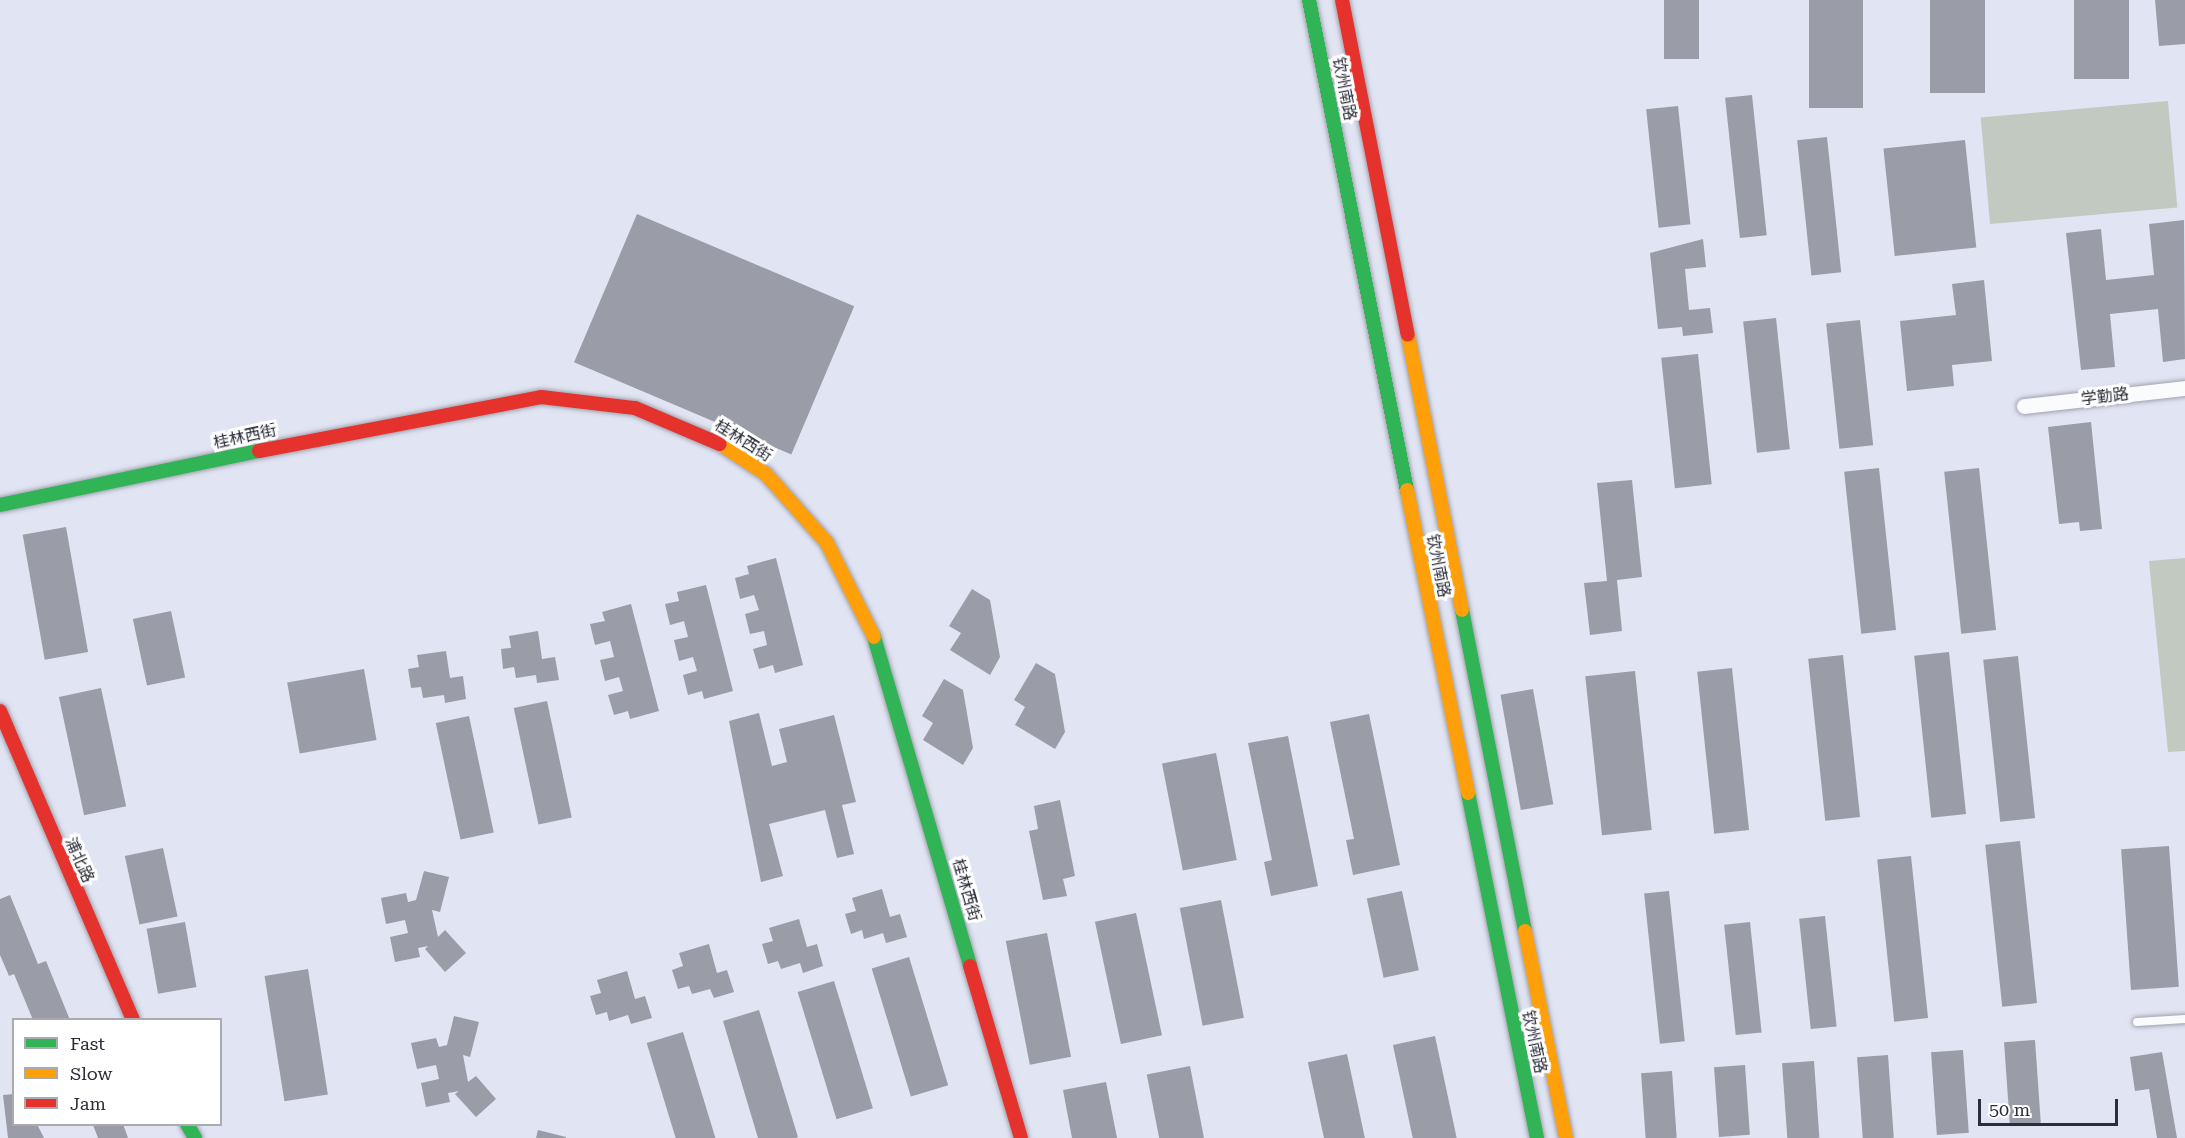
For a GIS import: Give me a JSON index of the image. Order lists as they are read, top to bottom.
{
  "streets": {
    "street": [
      "钦州南路",
      "学勤路",
      "桂林西街",
      "浦北路"
    ]
  },
  "legend": ["Fast", "Slow", "Jam"],
  "scale_bar": "50 m"
}
